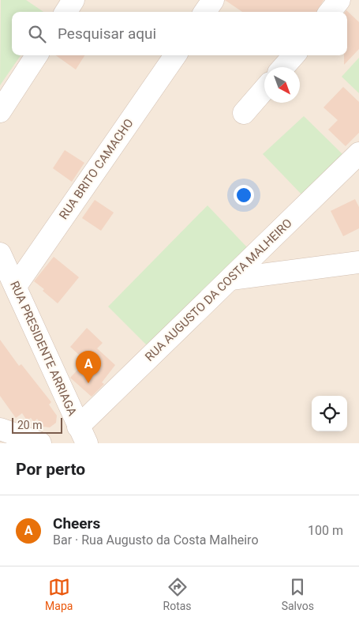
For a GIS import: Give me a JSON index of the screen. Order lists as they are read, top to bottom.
{
  "streets": {
    "street": ["RUA BRITO CAMACHO", "RUA AUGUSTO DA COSTA MALHEIRO", "RUA PRESIDENTE ARRIAGA"]
  },
  "crossings": [
    ["RUA BRITO CAMACHO", "RUA PRESIDENTE ARRIAGA"],
    ["RUA AUGUSTO DA COSTA MALHEIRO", "RUA PRESIDENTE ARRIAGA"]
  ],
  "scale_bar": "20 m",
  "north": "bottom right",
  "page": {
    "search": "Pesquisar aqui",
    "pins": "A",
    "scale": "20 m",
    "heading": "Por perto",
    "list": [
      {
        "mark": "A",
        "name": "Cheers",
        "note": "Bar · Rua Augusto da Costa Malheiro",
        "value": "100 m"
      }
    ],
    "nav": ["Mapa", "Rotas", "Salvos"]
  }
}
